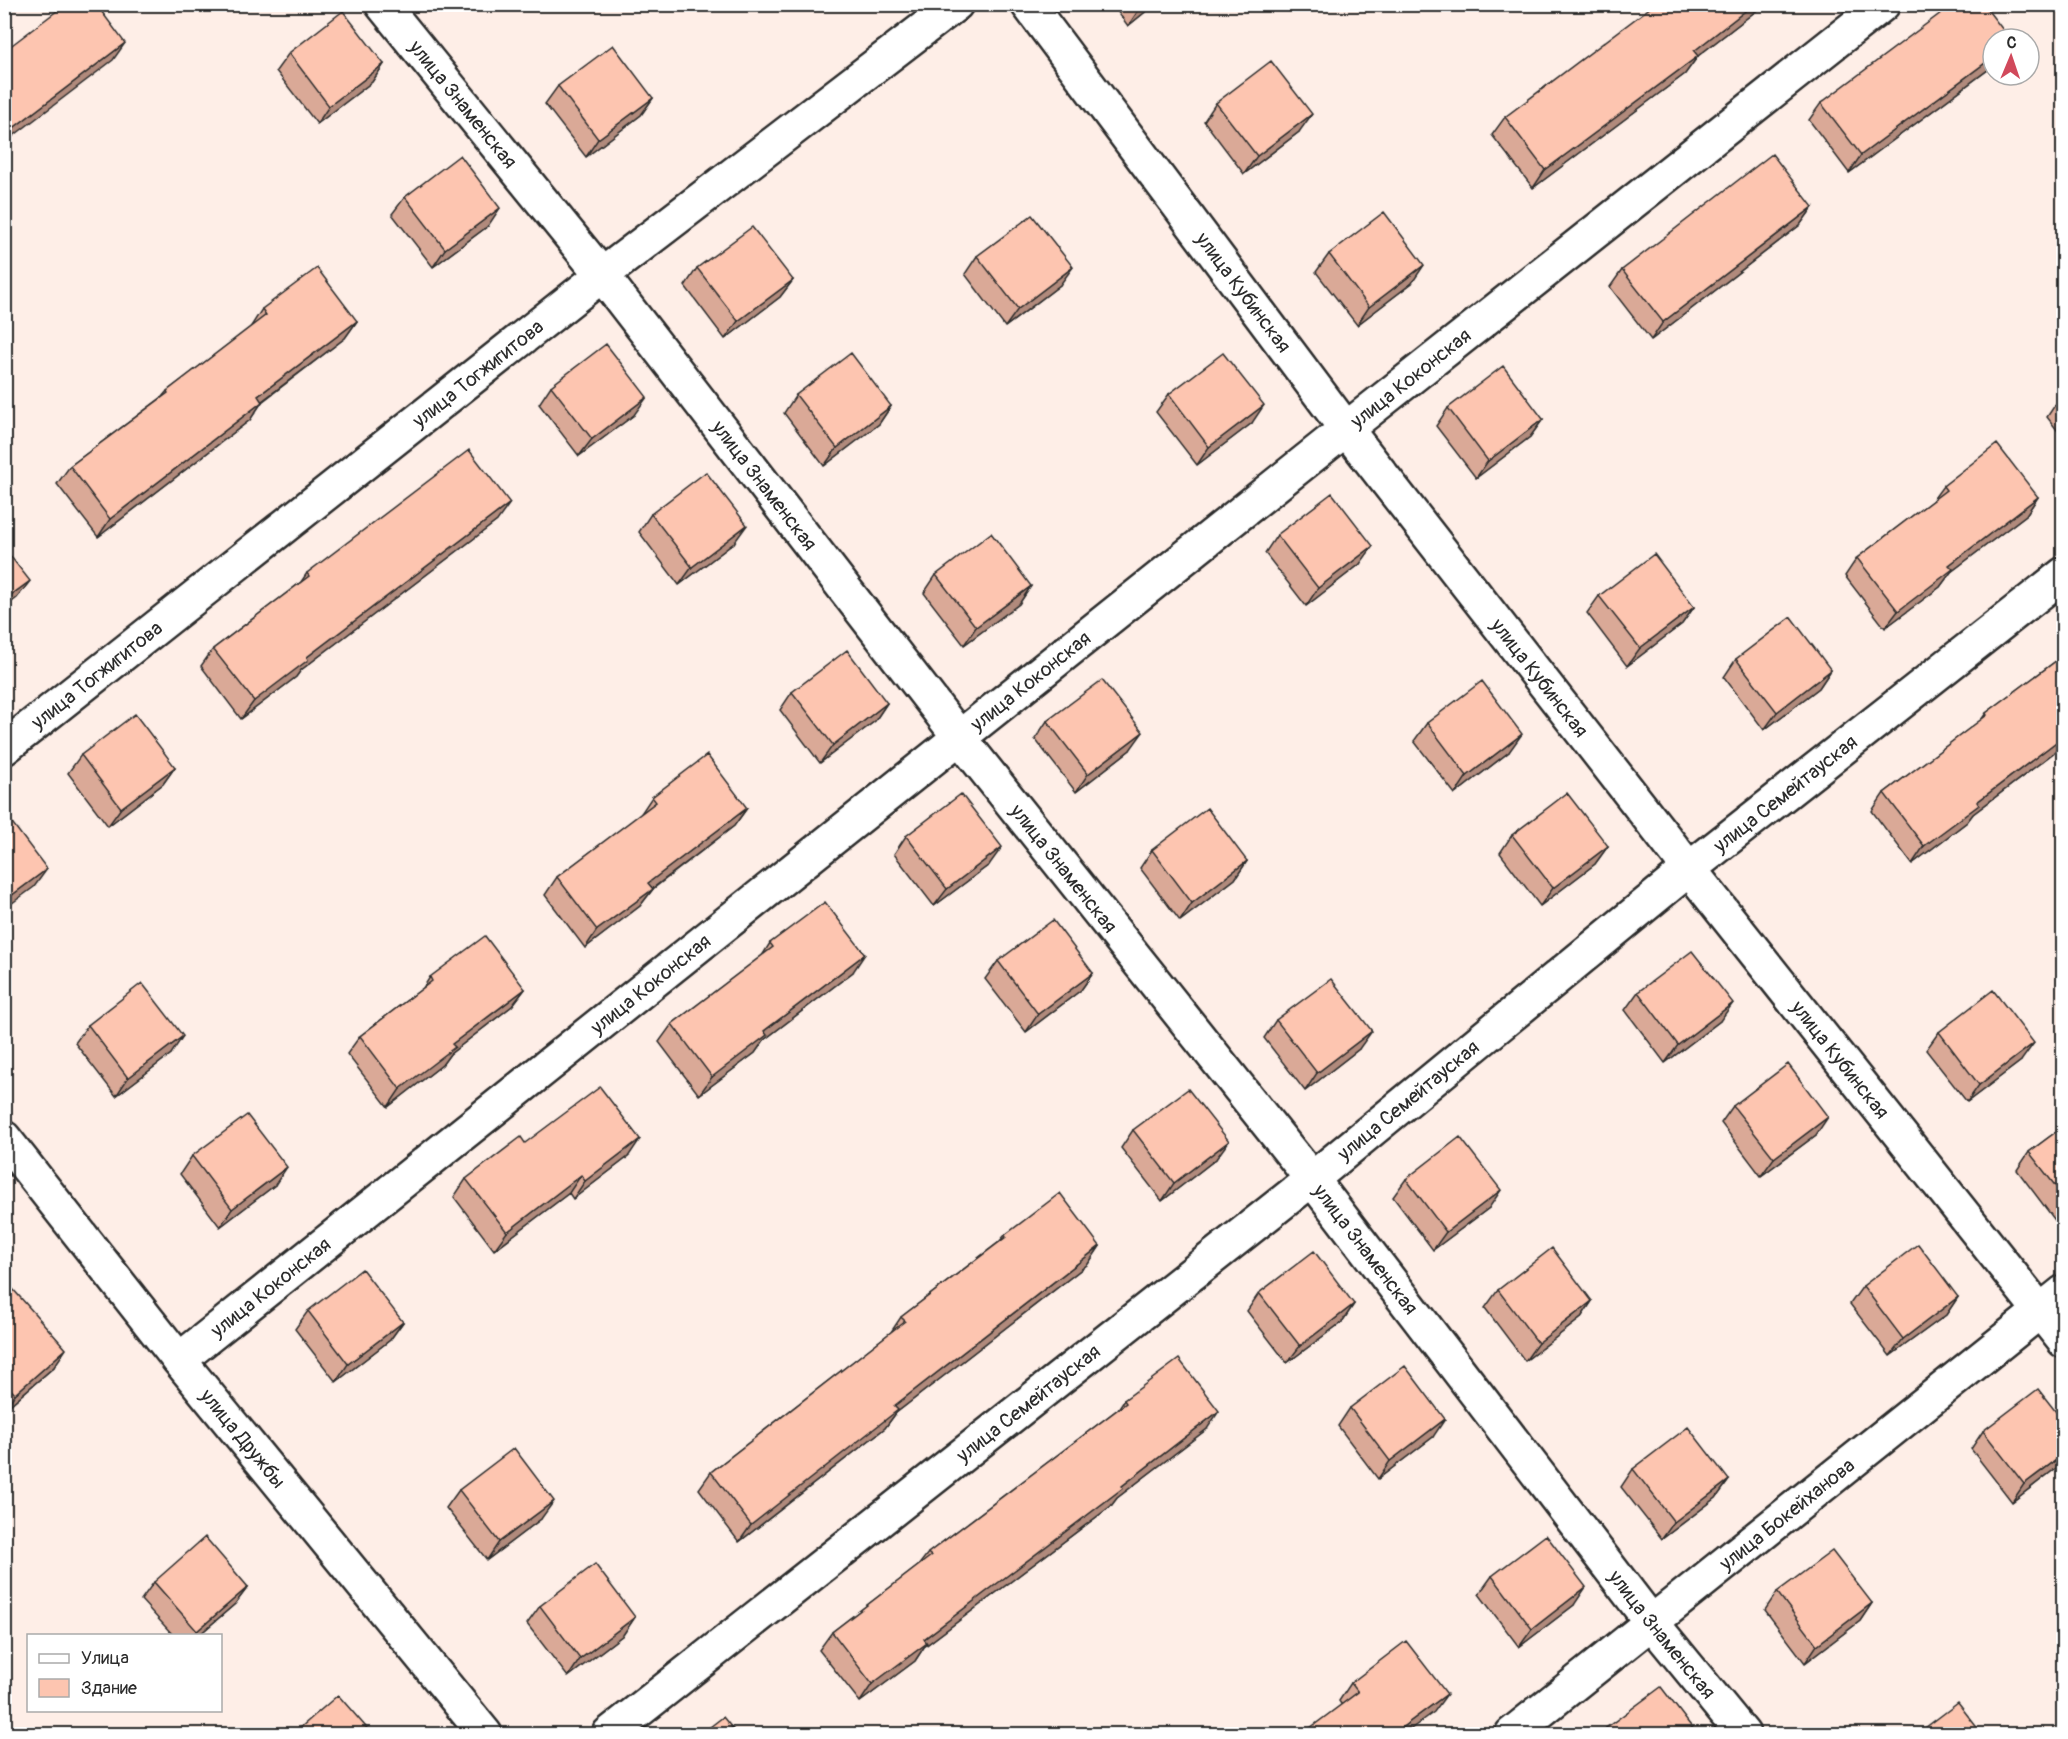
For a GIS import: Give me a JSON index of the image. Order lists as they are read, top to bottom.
{
  "streets": {
    "street": [
      "улица Знаменская",
      "улица Кубинская",
      "улица Тогжигитова",
      "улица Коконская",
      "улица Семейтауская",
      "улица Дружбы",
      "улица Бокейханова"
    ]
  },
  "crossings": [
    ["улица Знаменская", "улица Тогжигитова"],
    ["улица Знаменская", "улица Коконская"],
    ["улица Знаменская", "улица Семейтауская"],
    ["улица Знаменская", "улица Бокейханова"],
    ["улица Кубинская", "улица Коконская"],
    ["улица Кубинская", "улица Семейтауская"],
    ["улица Кубинская", "улица Бокейханова"],
    ["улица Коконская", "улица Дружбы"]
  ],
  "legend": ["Улица", "Здание"],
  "north": "top"
}
